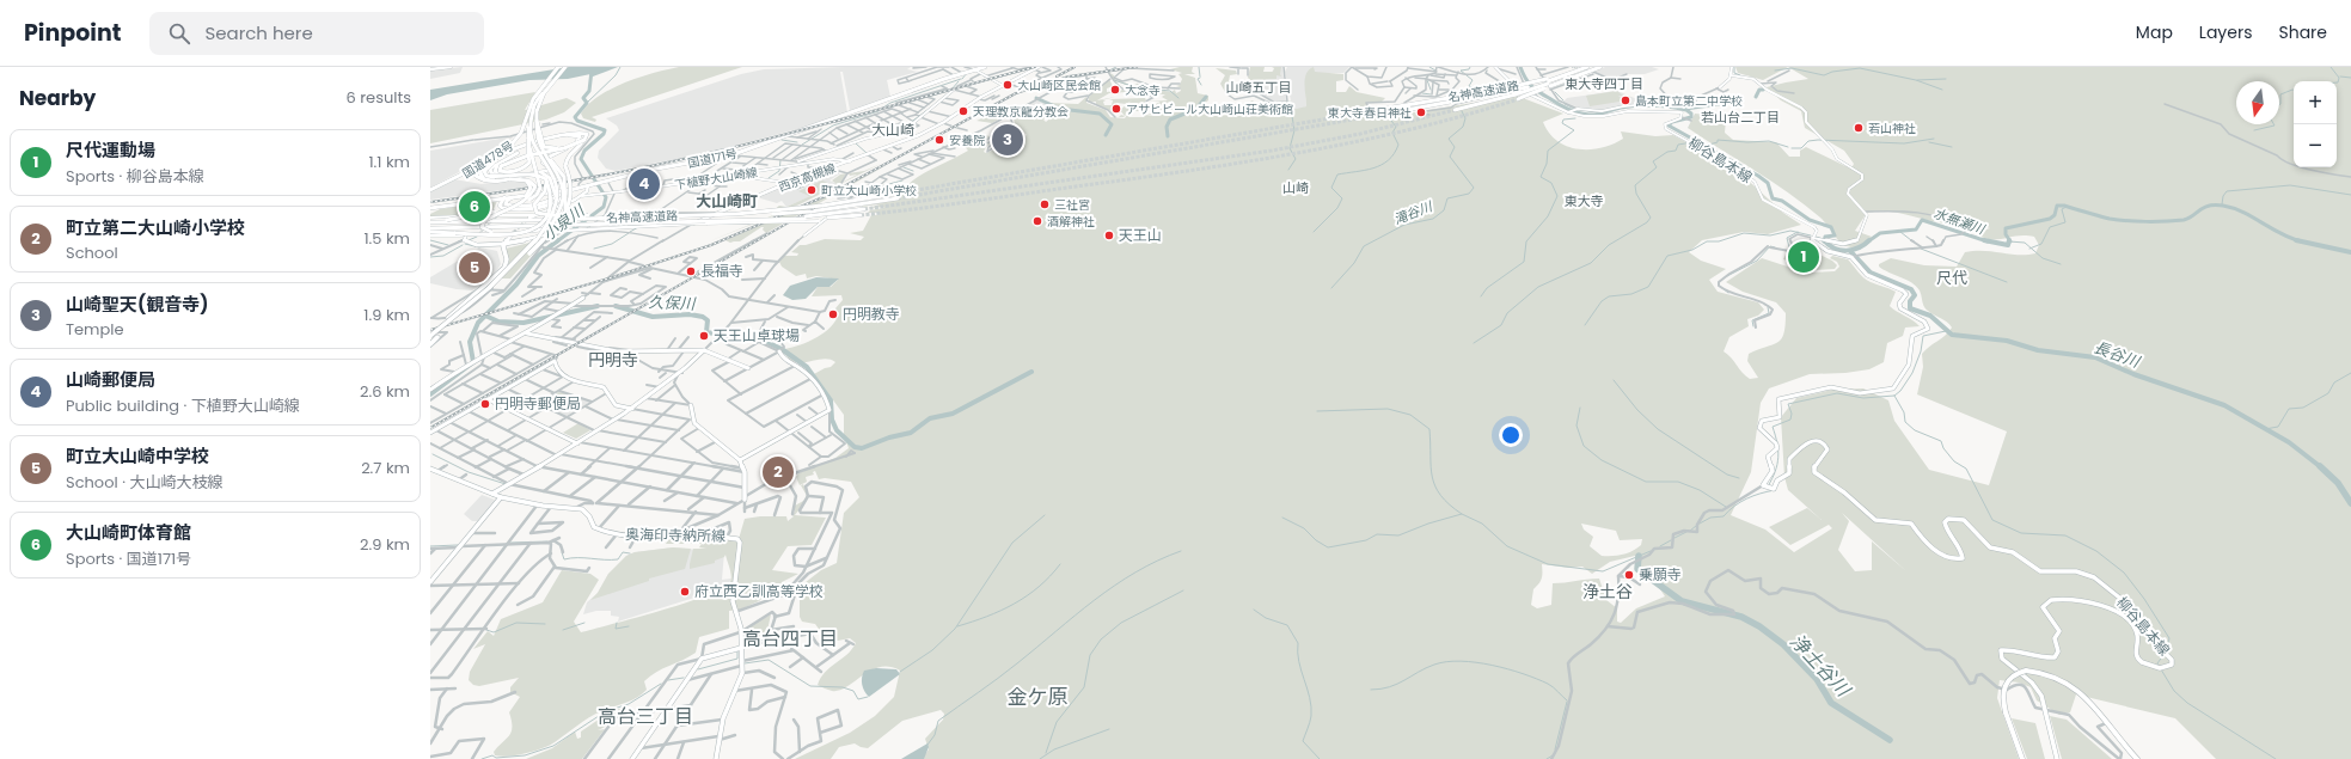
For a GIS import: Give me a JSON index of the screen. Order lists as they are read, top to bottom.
{
  "streets": {
    "highway": ["名神高速道路", "国道171号", "国道478号"],
    "main road": [
      "柳谷島本線",
      "西京高槻線",
      "下植野大山崎線",
      "奥海印寺納所線"
    ]
  },
  "crossings": [
    ["名神高速道路", "西京高槻線"],
    ["西京高槻線", "下植野大山崎線"]
  ],
  "districts": [
    "東大寺四丁目",
    "山崎五丁目",
    "若山台二丁目",
    "大山崎",
    "山崎",
    "大山崎町",
    "東大寺",
    "尺代",
    "円明寺",
    "浄土谷",
    "高台四丁目",
    "金ケ原",
    "高台三丁目"
  ],
  "water": [
    "滝谷川",
    "水無瀬川",
    "小泉川",
    "久保川",
    "長谷川",
    "浄土谷川"
  ],
  "places": [
    "大山崎区民会館",
    "大念寺",
    "島本町立第二中学校",
    "アサヒビール大山崎山荘美術館",
    "天理教京龍分教会",
    "東大寺春日神社",
    "若山神社",
    "安養院",
    "町立大山崎小学校",
    "三社宮",
    "酒解神社",
    "天王山",
    "長福寺",
    "円明教寺",
    "天王山卓球場",
    "円明寺郵便局",
    "乗願寺",
    "府立西乙訓高等学校"
  ],
  "north": "bottom",
  "page": {
    "header": "Pinpoint",
    "search": "Search here",
    "nav": ["Map", "Layers", "Share"],
    "heading": ["Nearby", "6 results"],
    "map_buttons": ["+", "−"],
    "pins": [
      "3",
      "4",
      "6",
      "1",
      "5",
      "2"
    ],
    "list": [
      {
        "mark": "1",
        "name": "尺代運動場",
        "note": "Sports · 柳谷島本線",
        "value": "1.1 km"
      },
      {
        "mark": "2",
        "name": "町立第二大山崎小学校",
        "note": "School",
        "value": "1.5 km"
      },
      {
        "mark": "3",
        "name": "山崎聖天(観音寺)",
        "note": "Temple",
        "value": "1.9 km"
      },
      {
        "mark": "4",
        "name": "山崎郵便局",
        "note": "Public building · 下植野大山崎線",
        "value": "2.6 km"
      },
      {
        "mark": "5",
        "name": "町立大山崎中学校",
        "note": "School · 大山崎大枝線",
        "value": "2.7 km"
      },
      {
        "mark": "6",
        "name": "大山崎町体育館",
        "note": "Sports · 国道171号",
        "value": "2.9 km"
      }
    ]
  }
}
